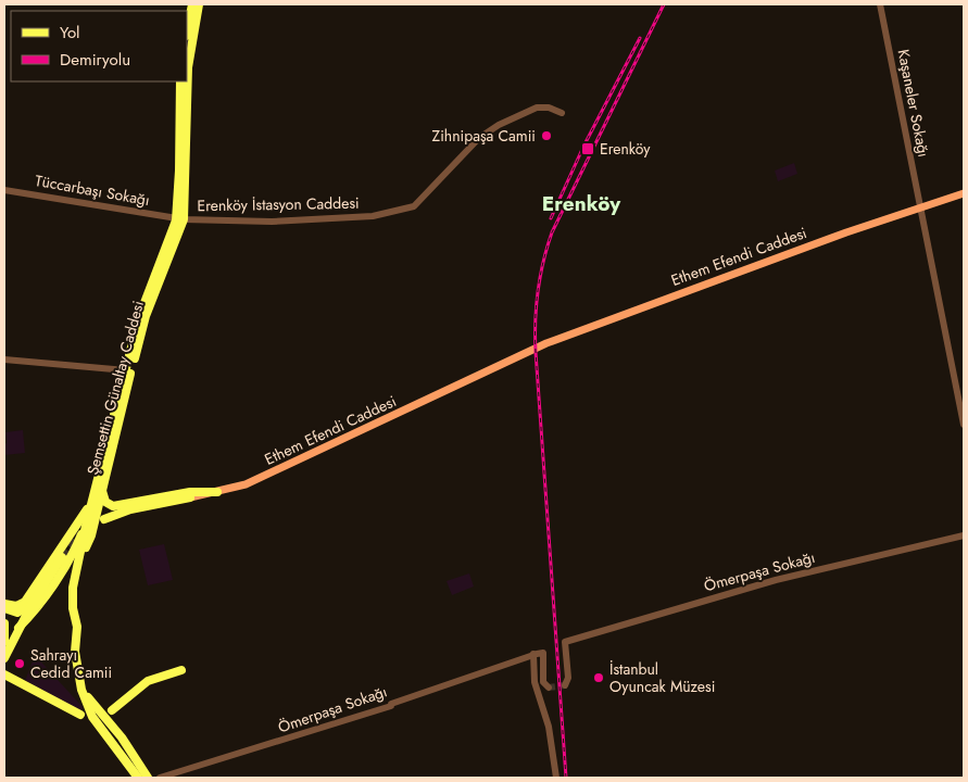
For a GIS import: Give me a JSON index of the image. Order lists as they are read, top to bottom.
{
  "streets": {
    "main road": ["Ethem Efendi Caddesi", "Şemsettin Günaltay Caddesi"],
    "street": [
      "Kaşaneler Sokağı",
      "Tüccarbaşı Sokağı",
      "Erenköy İstasyon Caddesi",
      "Ömerpaşa Sokağı"
    ]
  },
  "crossings": [
    ["Kaşaneler Sokağı", "Ethem Efendi Caddesi"],
    ["Tüccarbaşı Sokağı", "Erenköy İstasyon Caddesi"],
    ["Tüccarbaşı Sokağı", "Şemsettin Günaltay Caddesi"],
    ["Erenköy İstasyon Caddesi", "Şemsettin Günaltay Caddesi"]
  ],
  "districts": ["Erenköy"],
  "places": {
    "other": ["Zihnipaşa Camii", "Sahrayı Cedid Camii", "İstanbul Oyuncak Müzesi"],
    "transit": ["Erenköy"]
  },
  "legend": ["Yol", "Demiryolu"]
}
